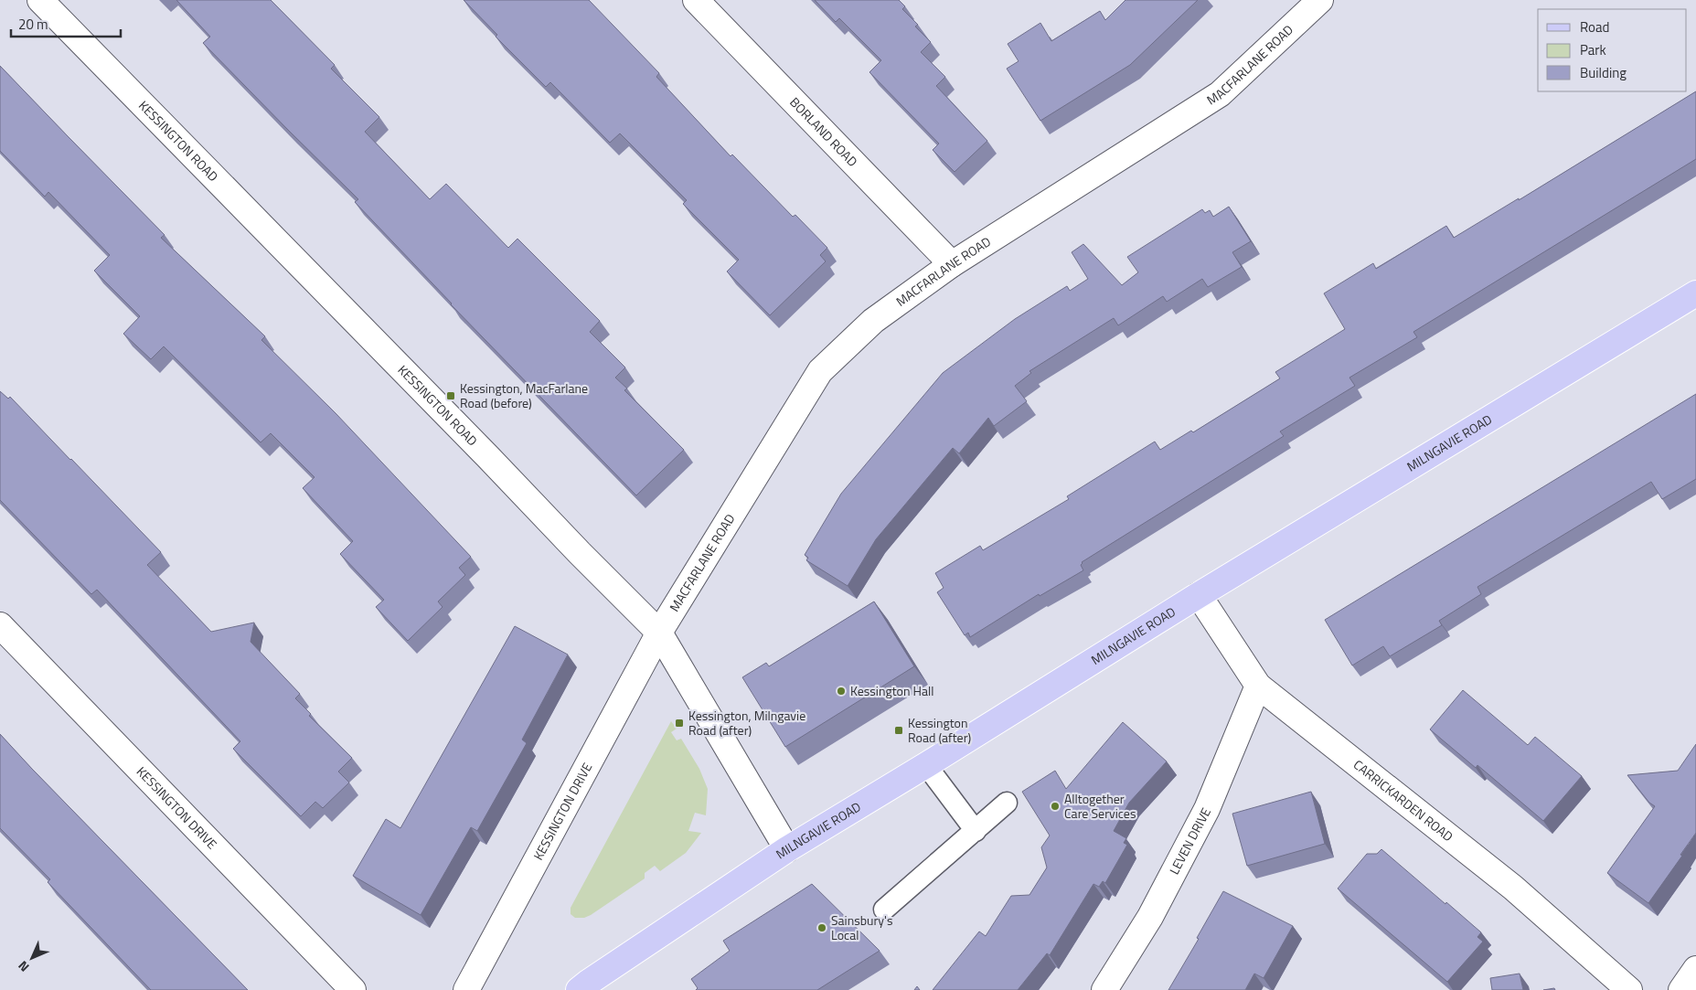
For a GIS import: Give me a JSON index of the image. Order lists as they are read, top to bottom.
{
  "streets": {
    "main road": ["MILNGAVIE ROAD"],
    "street": [
      "MACFARLANE ROAD",
      "BORLAND ROAD",
      "KESSINGTON ROAD",
      "CARRICKARDEN ROAD",
      "KESSINGTON DRIVE",
      "LEVEN DRIVE"
    ]
  },
  "crossings": [
    ["MACFARLANE ROAD", "BORLAND ROAD"],
    ["MACFARLANE ROAD", "KESSINGTON ROAD"],
    ["MACFARLANE ROAD", "KESSINGTON DRIVE"],
    ["KESSINGTON ROAD", "MILNGAVIE ROAD"],
    ["KESSINGTON ROAD", "KESSINGTON DRIVE"],
    ["MILNGAVIE ROAD", "CARRICKARDEN ROAD"],
    ["CARRICKARDEN ROAD", "LEVEN DRIVE"]
  ],
  "places": {
    "transit": ["Kessington, MacFarlane Road (before)", "Kessington, Milngavie Road (after)", "Kessington Road (after)"],
    "other": ["Kessington Hall", "Alltogether Care Services", "Sainsbury's Local"]
  },
  "legend": ["Road", "Park", "Building"],
  "scale_bar": "20 m",
  "north": "bottom left"
}
